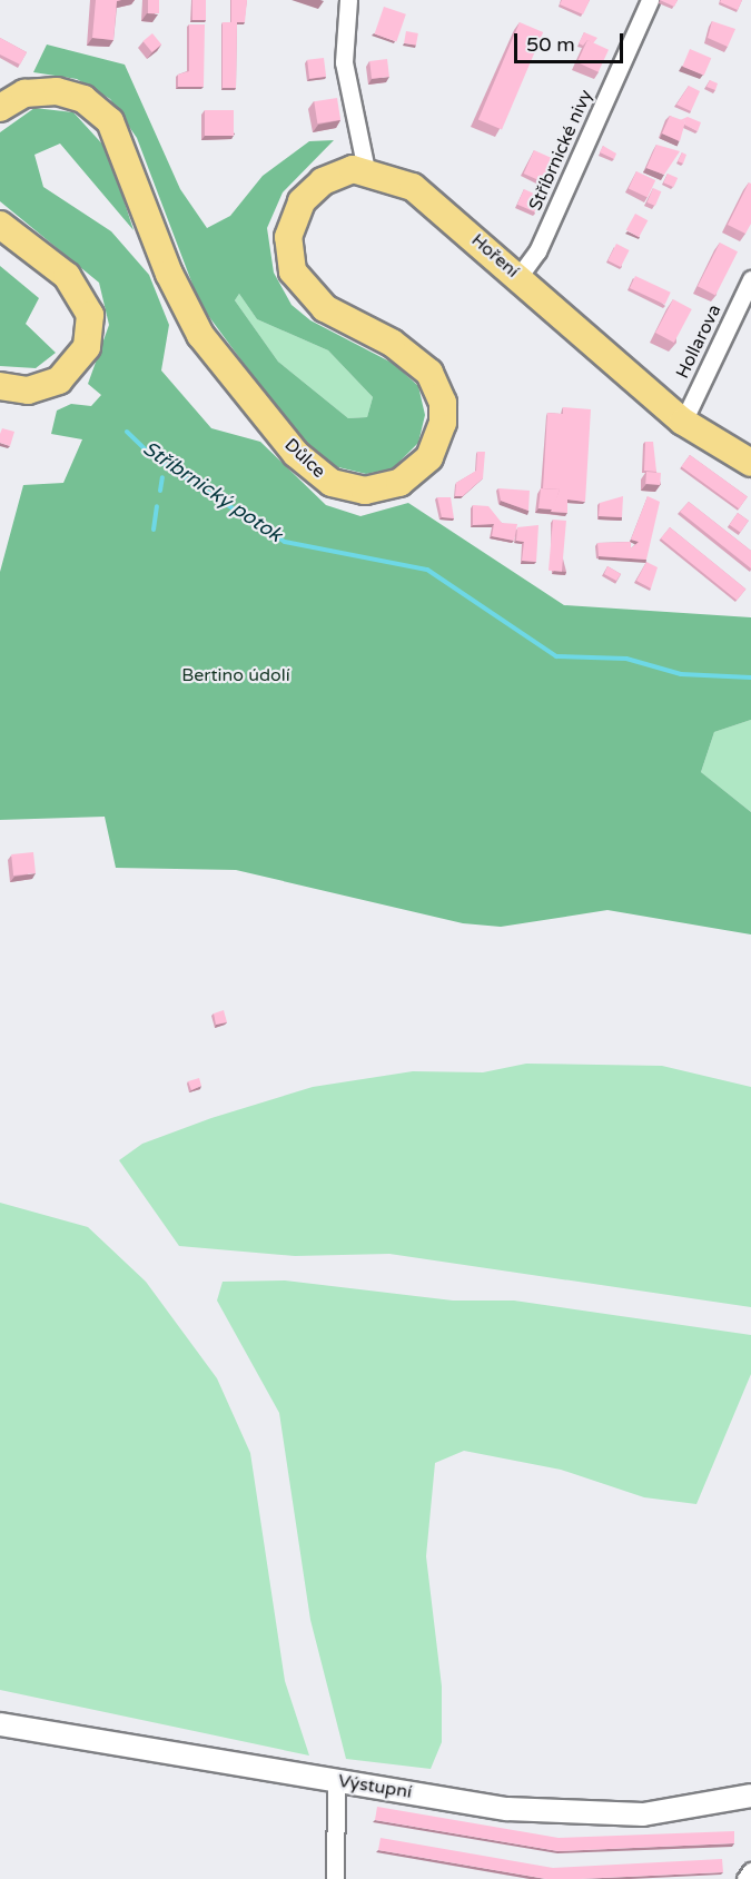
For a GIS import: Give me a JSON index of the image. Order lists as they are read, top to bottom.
{
  "streets": {
    "main road": ["Hoření", "Důlce"],
    "street": ["Stříbrnické nivy", "Hollarova", "Výstupní"]
  },
  "crossings": [
    ["Stříbrnické nivy", "Hoření"],
    ["Hoření", "Hollarova"],
    ["Hoření", "Důlce"]
  ],
  "water": ["Stříbrnický potok"],
  "parks": ["Bertino údolí"],
  "scale_bar": "50 m"
}
